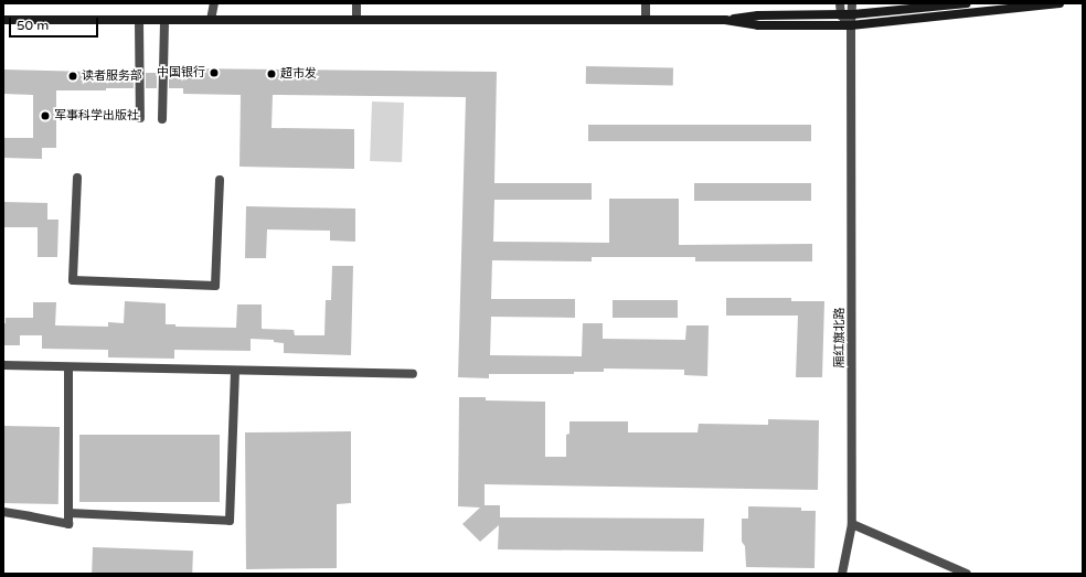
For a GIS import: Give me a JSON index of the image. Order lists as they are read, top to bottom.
{
  "streets": {
    "street": ["厢红旗北路"]
  },
  "places": [
    "中国银行",
    "超市发",
    "读者服务部",
    "军事科学出版社"
  ],
  "scale_bar": "50 m"
}
